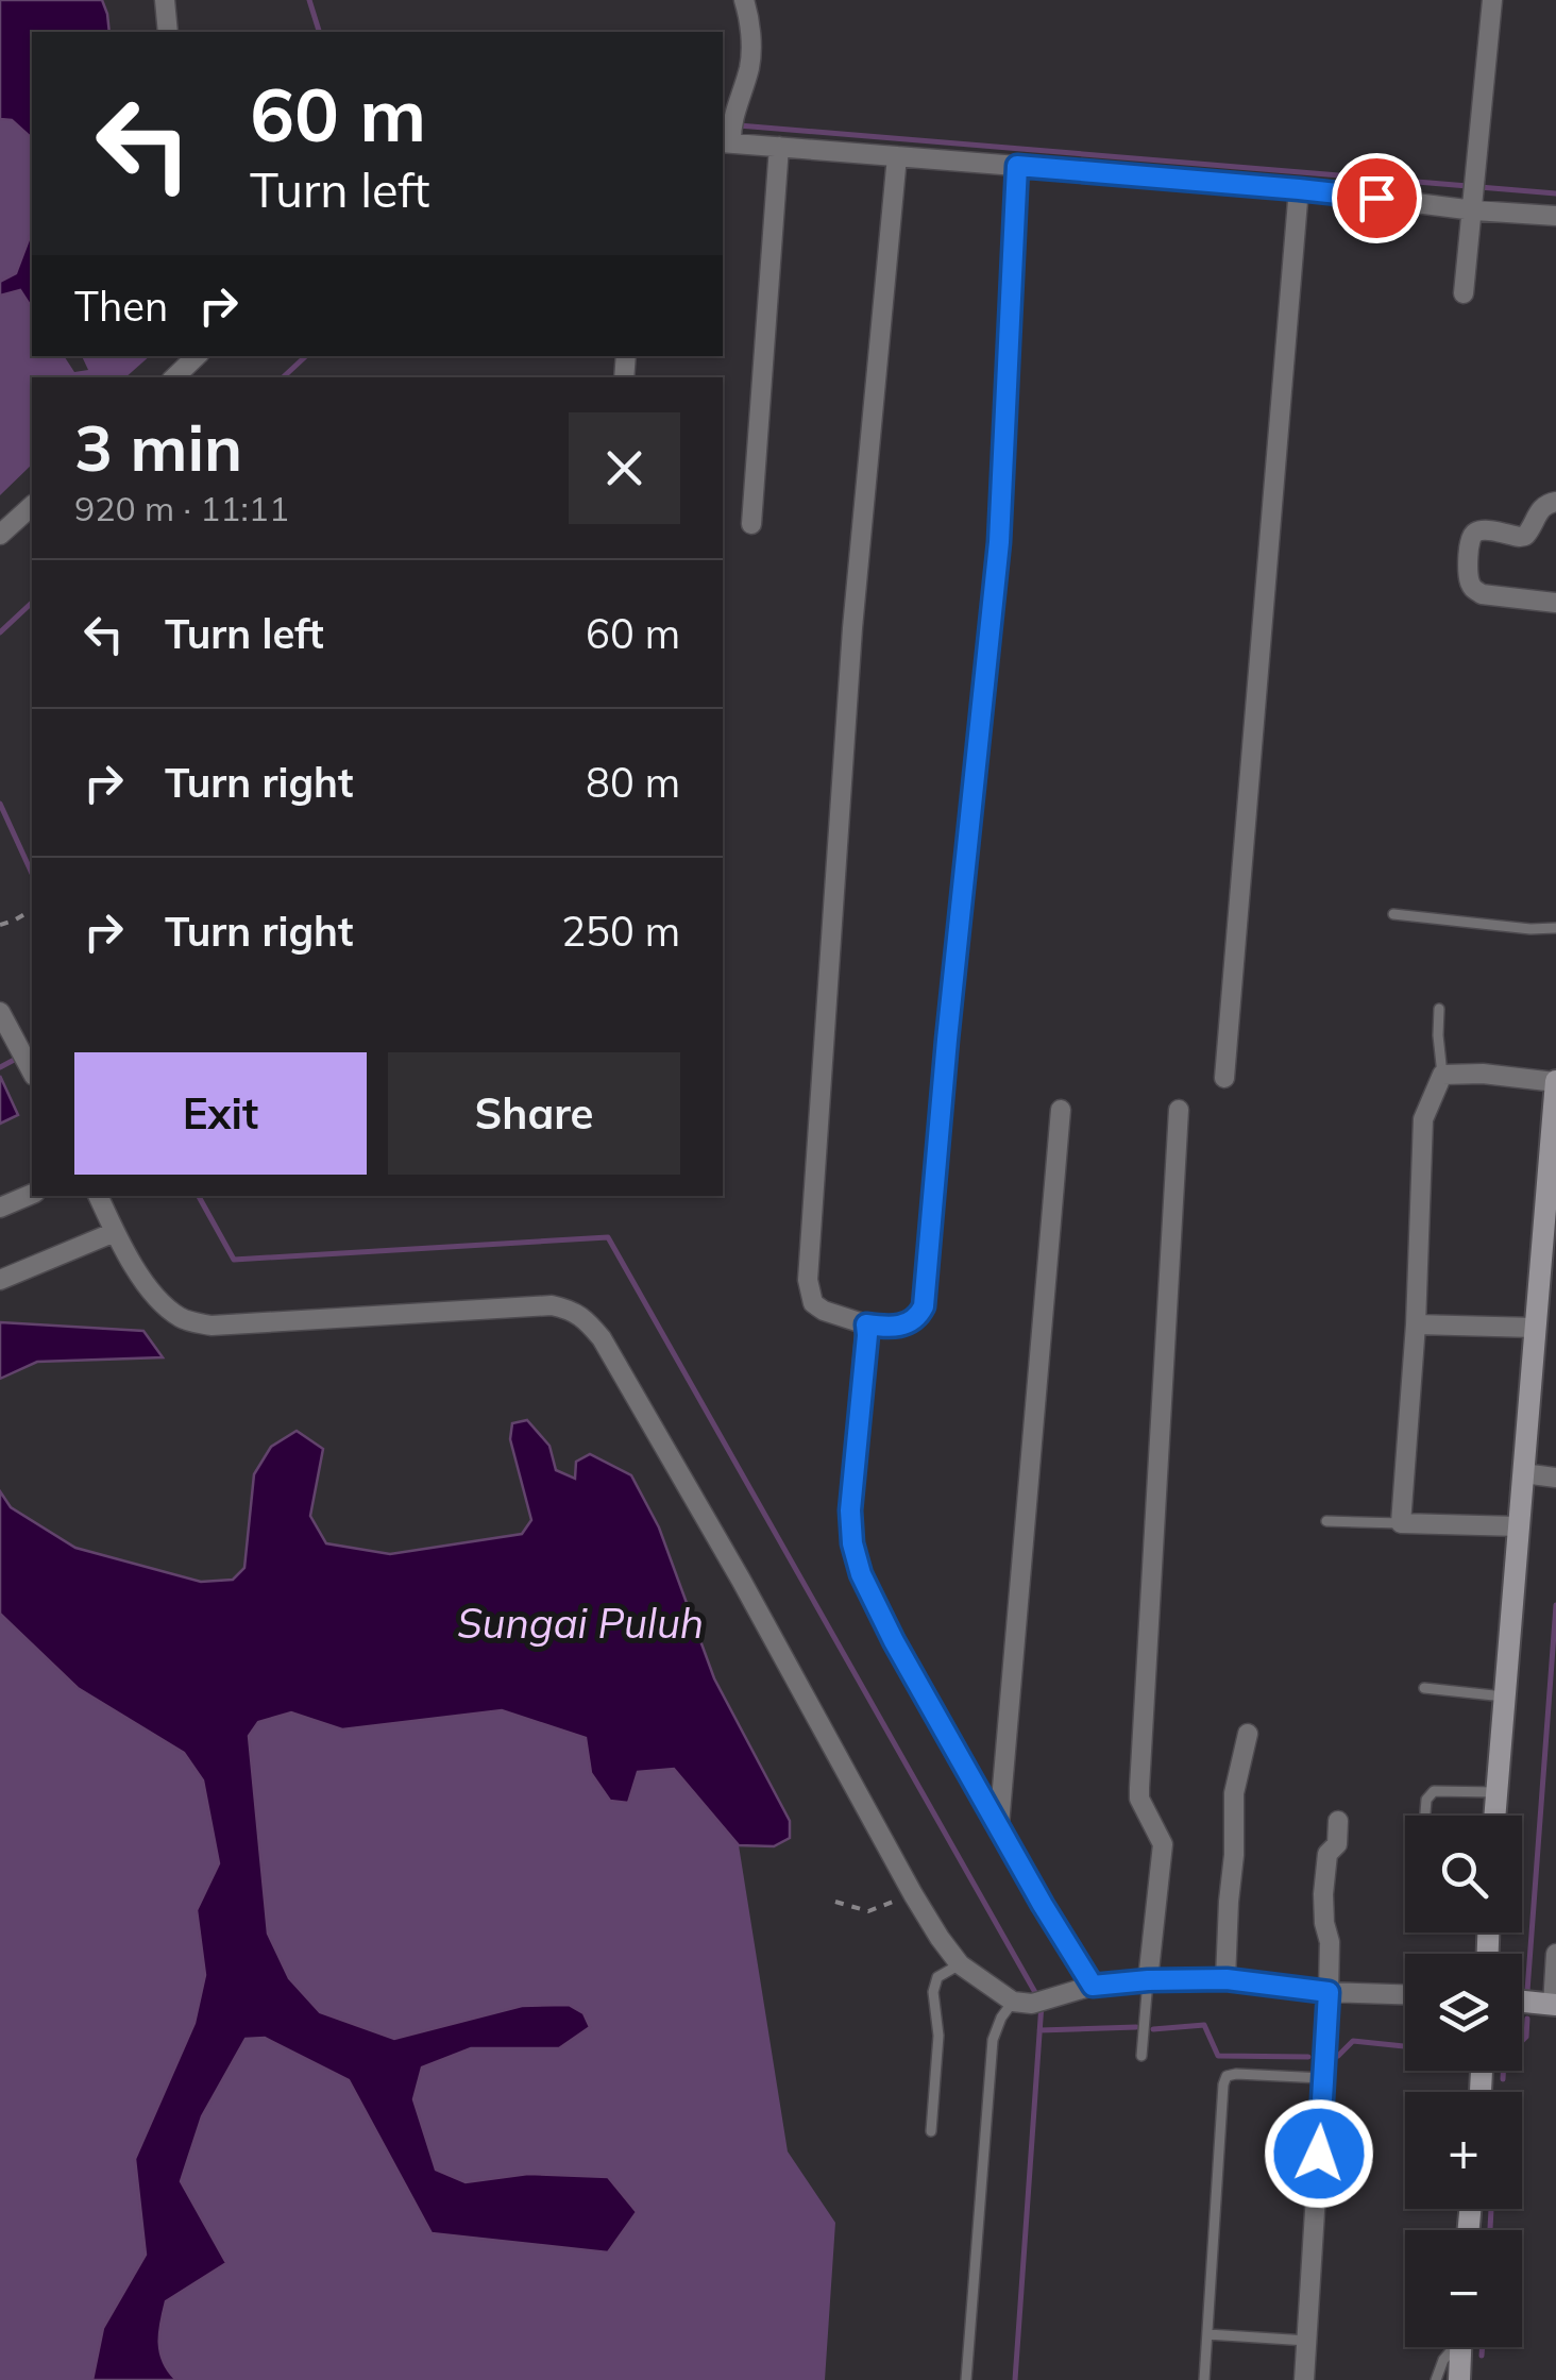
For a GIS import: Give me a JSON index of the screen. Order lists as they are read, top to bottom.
{
  "water": ["Sungai Puluh"],
  "page": {
    "turn": ["60 m", "Turn left"],
    "then": "Then",
    "heading": ["3 min", "920 m · 11:11"],
    "list": [
      {
        "name": "Turn left",
        "value": "60 m"
      },
      {
        "name": "Turn right",
        "value": "80 m"
      },
      {
        "name": "Turn right",
        "value": "250 m"
      }
    ],
    "buttons": ["Exit", "Share"],
    "map_buttons": ["+", "−"]
  }
}
